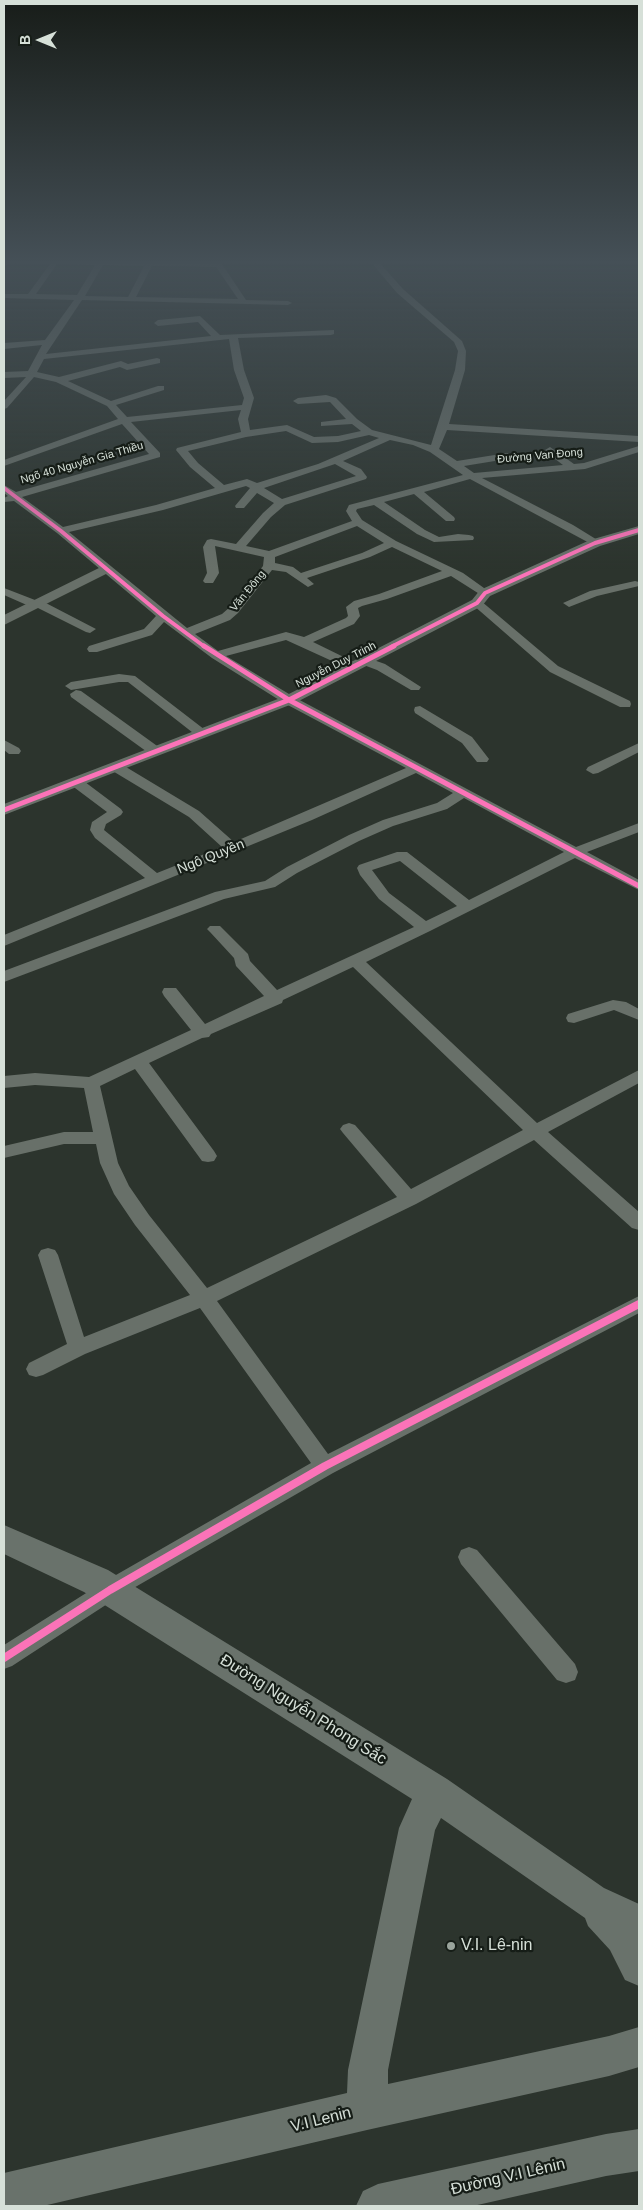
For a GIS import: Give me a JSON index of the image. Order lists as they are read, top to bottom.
{
  "streets": {
    "main road": ["Đường Nguyễn Phong Sắc", "V.I Lenin", "Đường V.I Lênin"],
    "street": [
      "Đường Van Đong",
      "Ngõ 40 Nguyễn Gia Thiều",
      "Văn Đông",
      "Nguyễn Duy Trinh",
      "Ngô Quyền"
    ]
  },
  "crossings": [
    ["Đường Van Đong", "Văn Đông"]
  ],
  "places": ["V.I. Lê-nin"],
  "north": "left"
}
